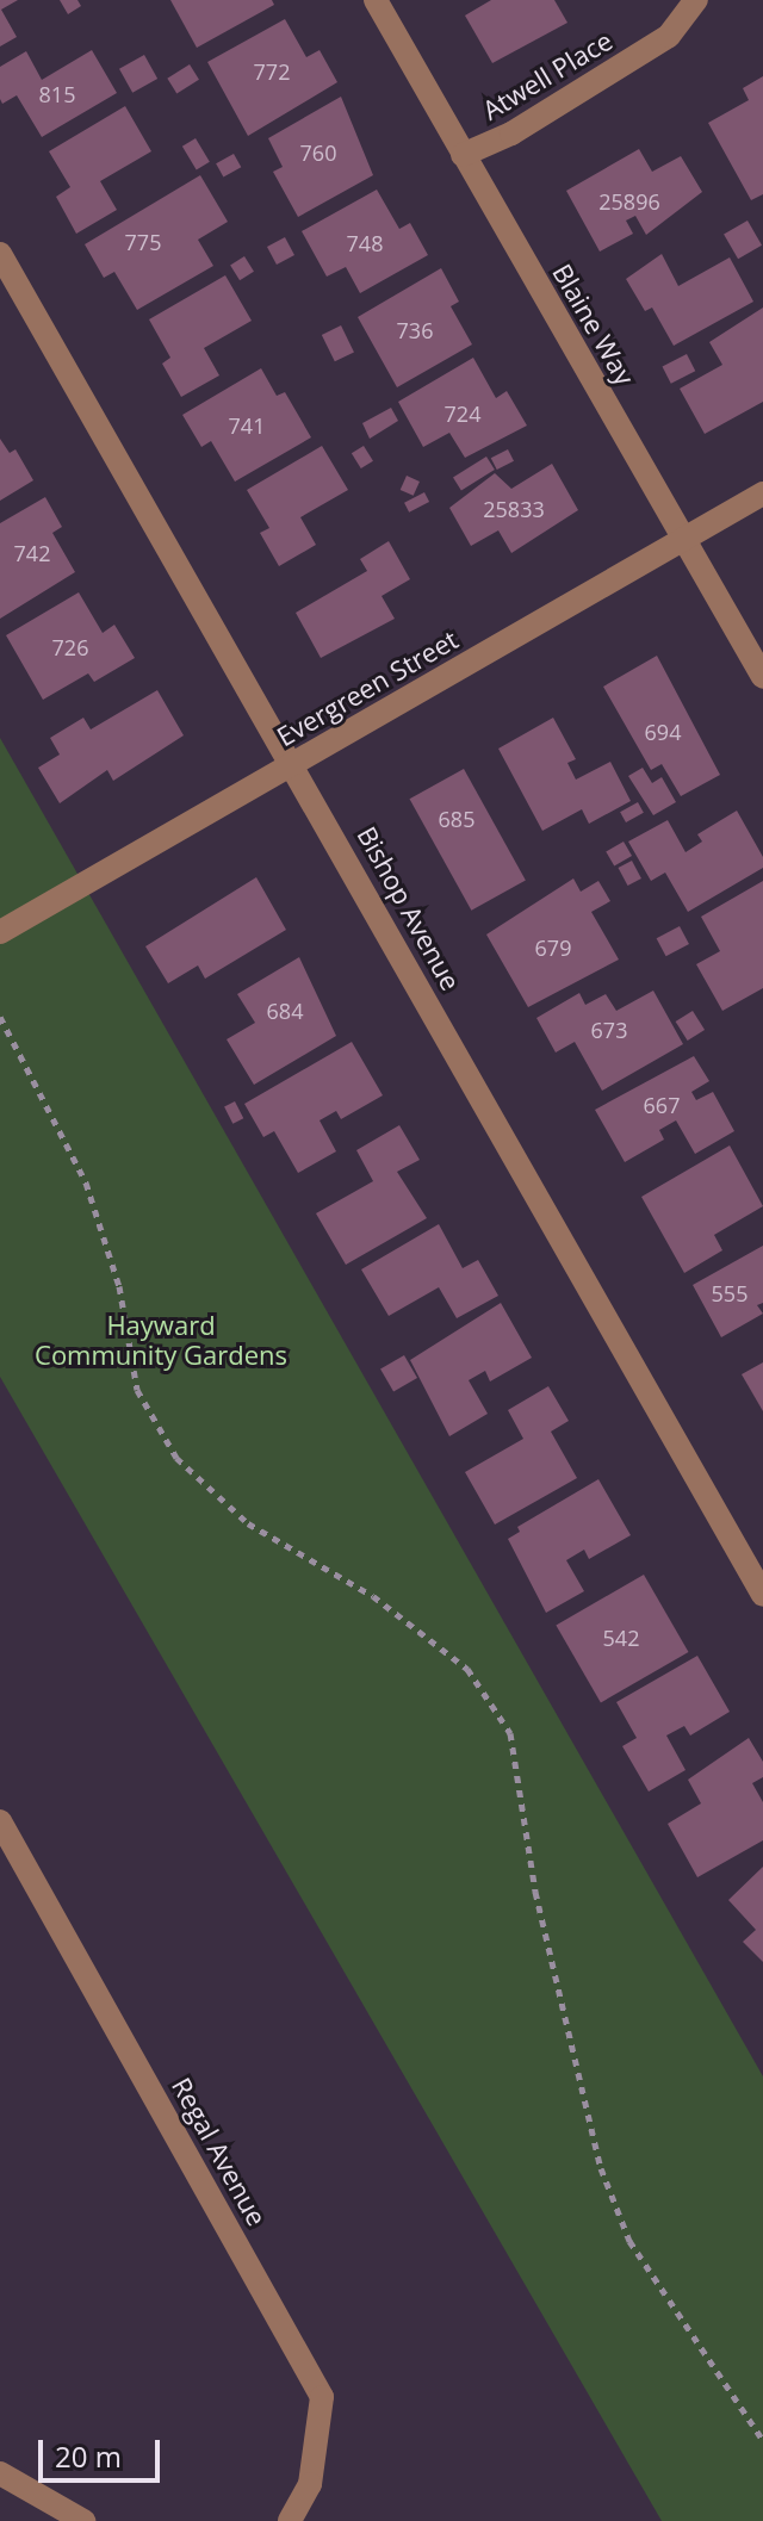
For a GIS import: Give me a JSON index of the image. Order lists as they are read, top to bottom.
{
  "streets": {
    "street": [
      "Atwell Place",
      "Blaine Way",
      "Evergreen Street",
      "Bishop Avenue",
      "Regal Avenue"
    ]
  },
  "crossings": [
    ["Atwell Place", "Blaine Way"],
    ["Blaine Way", "Evergreen Street"],
    ["Evergreen Street", "Bishop Avenue"]
  ],
  "parks": ["Hayward Community Gardens"],
  "house_numbers": [
    "772",
    "815",
    "760",
    "25896",
    "775",
    "748",
    "736",
    "724",
    "741",
    "25833",
    "742",
    "726",
    "694",
    "685",
    "679",
    "684",
    "673",
    "667",
    "555",
    "542"
  ],
  "scale_bar": "20 m"
}
